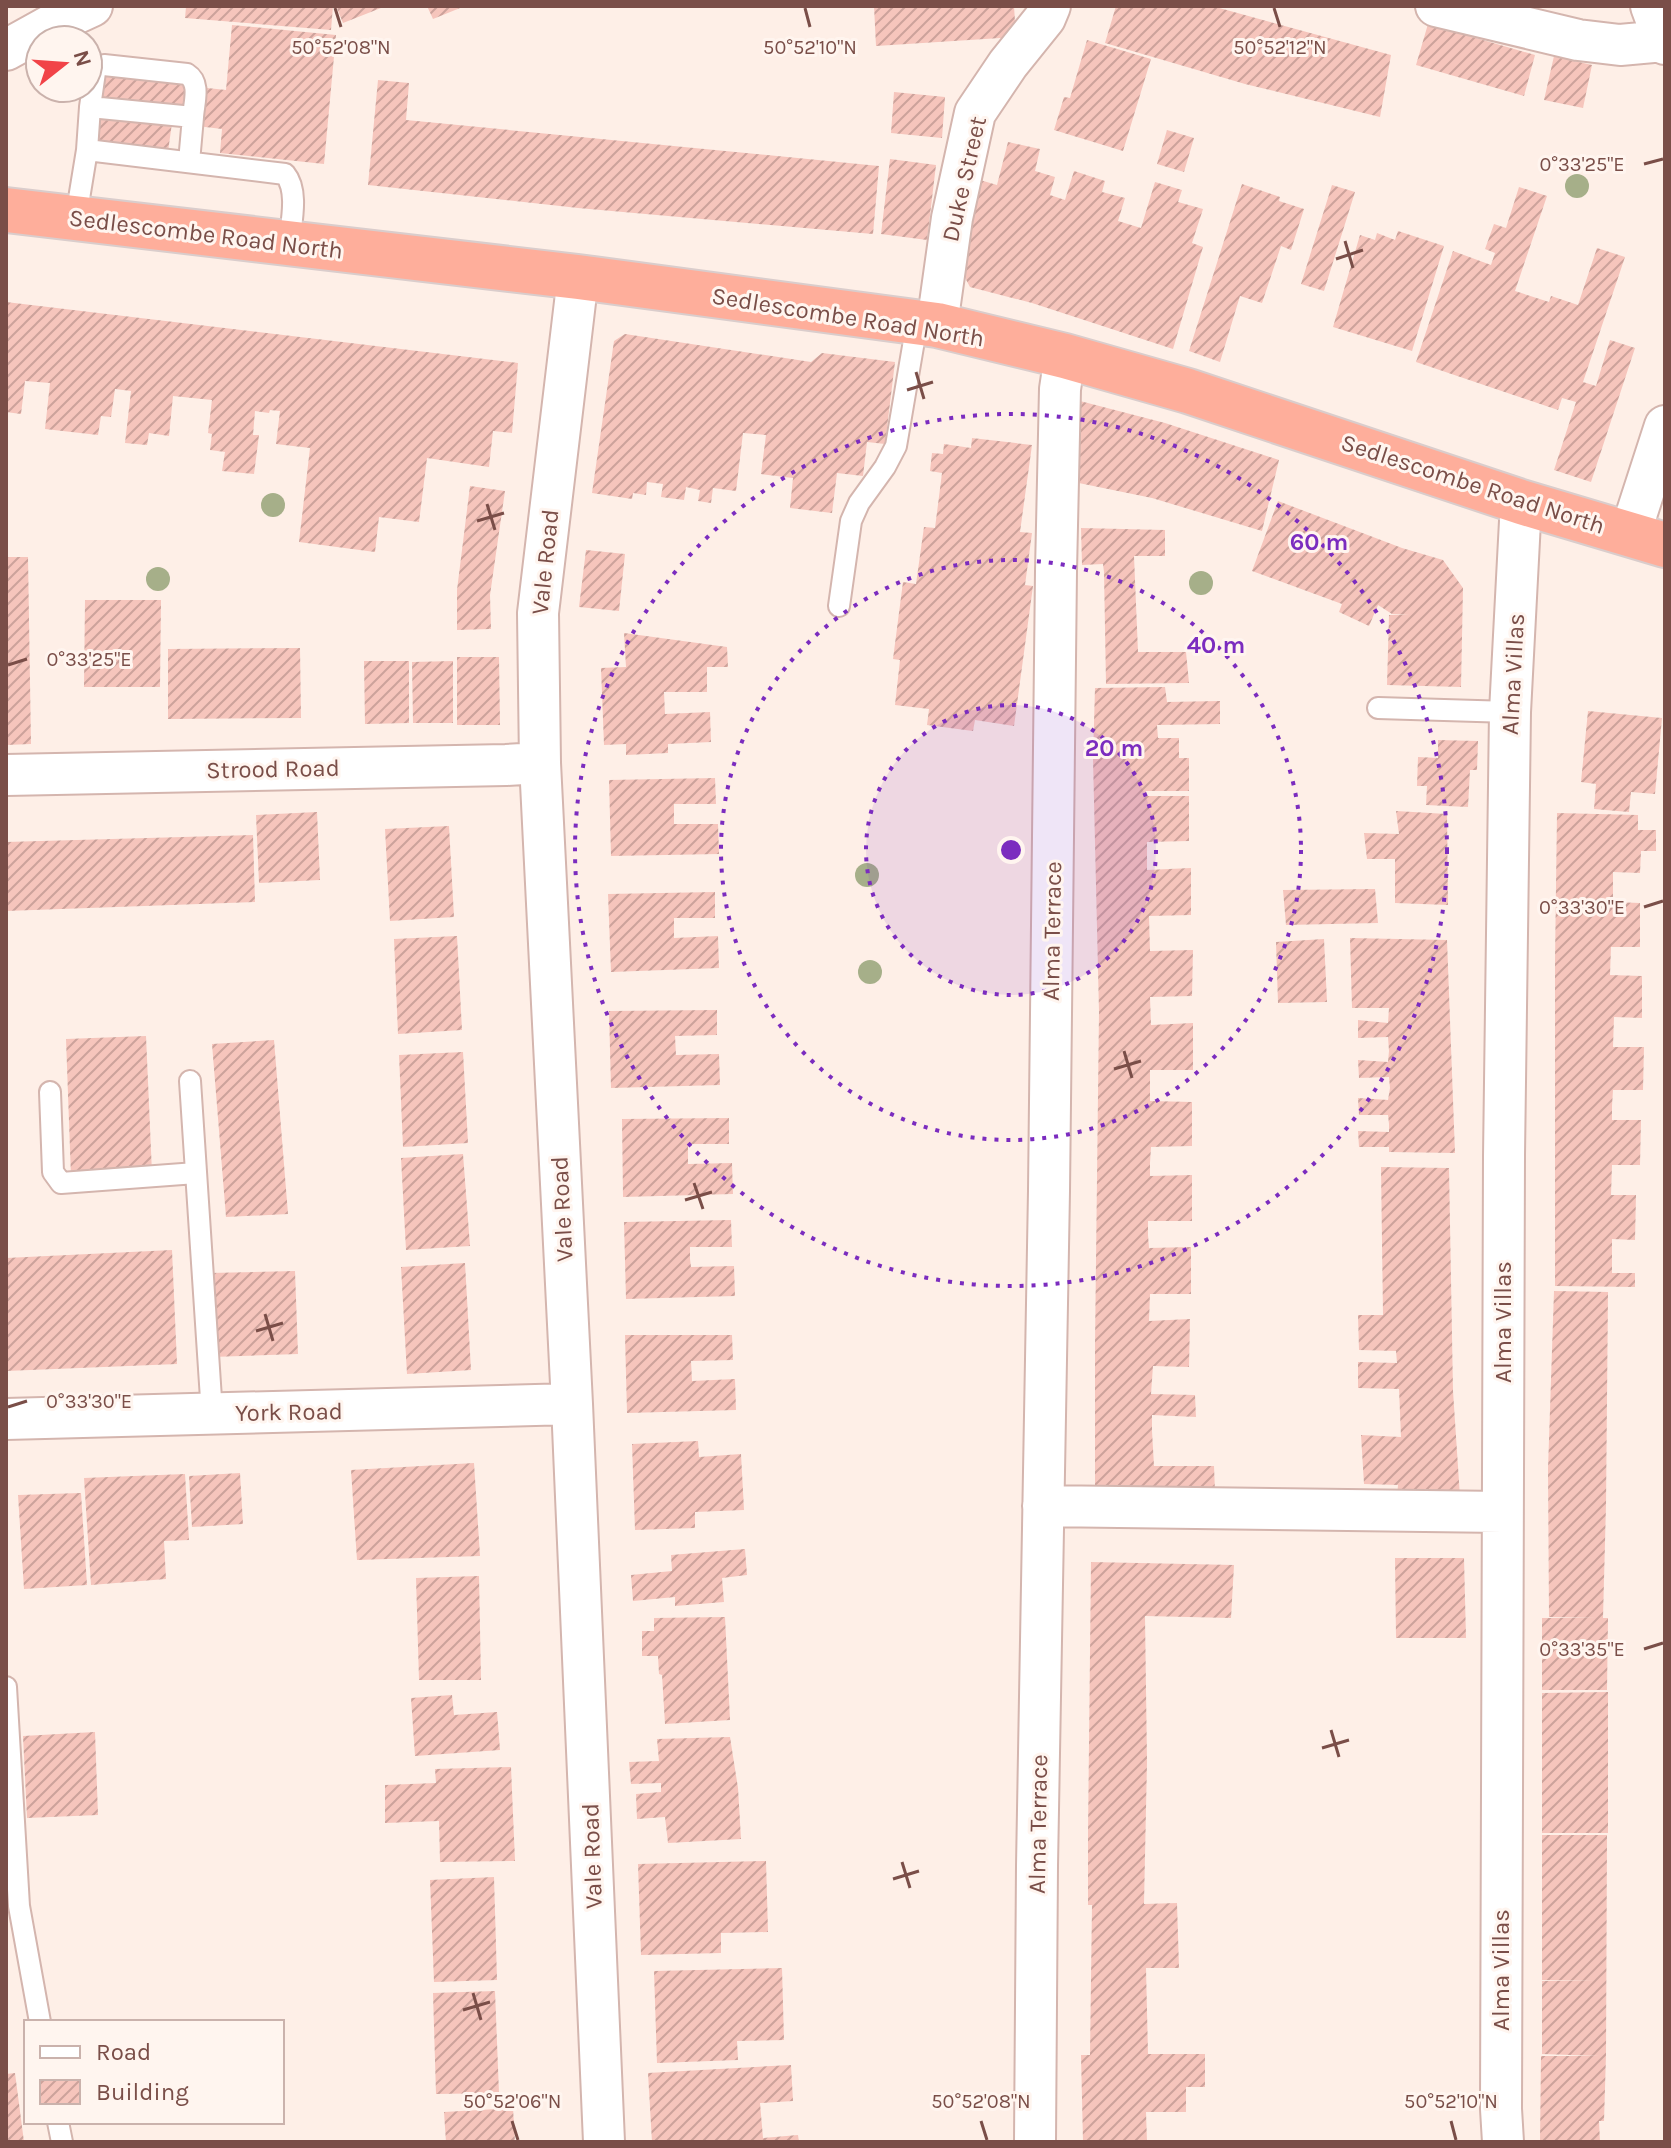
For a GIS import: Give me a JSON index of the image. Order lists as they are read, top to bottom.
{
  "streets": {
    "highway": ["Sedlescombe Road North"],
    "street": [
      "Duke Street",
      "Vale Road",
      "Alma Villas",
      "Strood Road",
      "Alma Terrace",
      "York Road"
    ]
  },
  "crossings": [
    ["Duke Street", "Sedlescombe Road North"],
    ["Sedlescombe Road North", "Vale Road"],
    ["Sedlescombe Road North", "Alma Villas"],
    ["Sedlescombe Road North", "Alma Terrace"],
    ["Vale Road", "Strood Road"],
    ["Vale Road", "York Road"]
  ],
  "legend": ["Road", "Building"],
  "north": "right",
  "coordinates": [
    "50°52'08\"N",
    "50°52'10\"N",
    "50°52'12\"N",
    "0°33'25\"E",
    "0°33'30\"E",
    "0°33'35\"E",
    "50°52'06\"N"
  ],
  "rings": ["60 m", "40 m", "20 m"]
}
